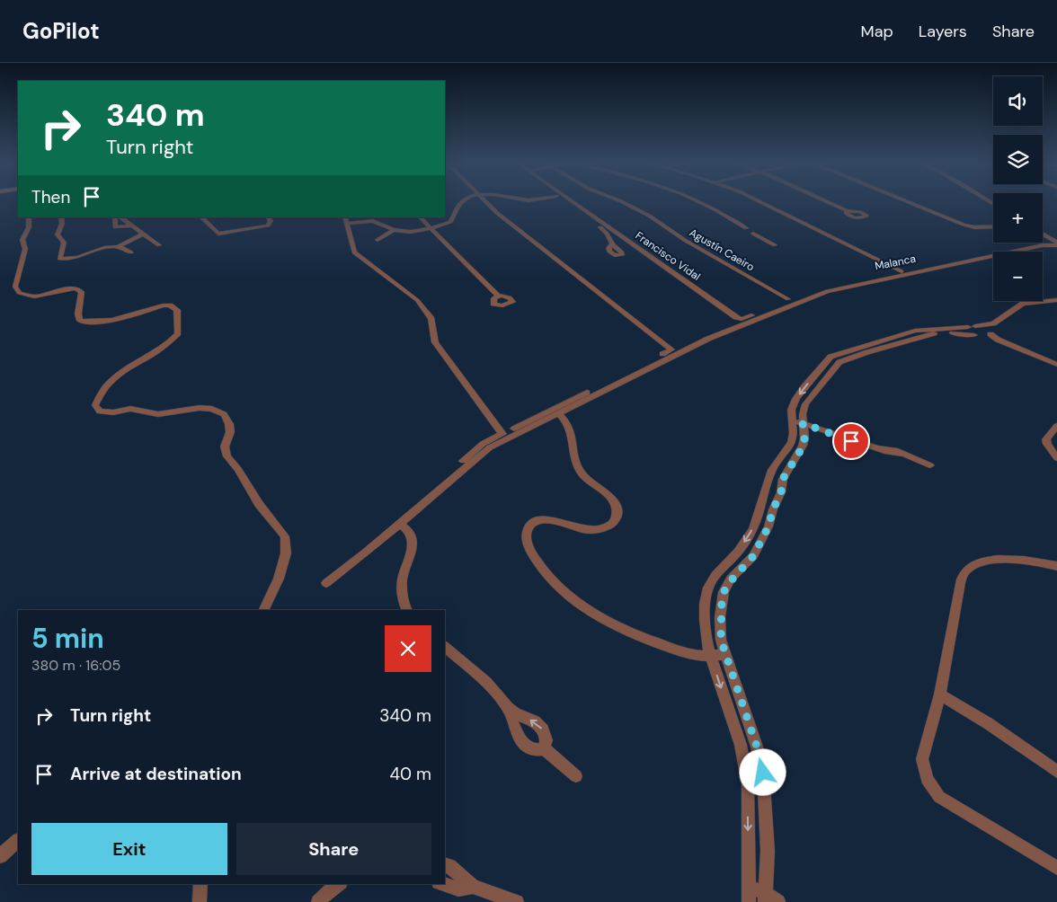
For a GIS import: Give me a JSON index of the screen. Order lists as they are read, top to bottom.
{
  "streets": {
    "street": ["Agustín Caeiro", "Francisco Vidal", "Malanca"]
  },
  "crossings": [
    ["Agustín Caeiro", "Malanca"],
    ["Francisco Vidal", "Malanca"]
  ],
  "page": {
    "header": "GoPilot",
    "nav": ["Map", "Layers", "Share"],
    "map_buttons": ["+", "−"],
    "turn": ["340 m", "Turn right"],
    "then": "Then",
    "heading": ["5 min", "380 m · 16:05"],
    "list": [
      {
        "name": "Turn right",
        "value": "340 m"
      },
      {
        "name": "Arrive at destination",
        "value": "40 m"
      }
    ],
    "buttons": ["Exit", "Share"]
  }
}
